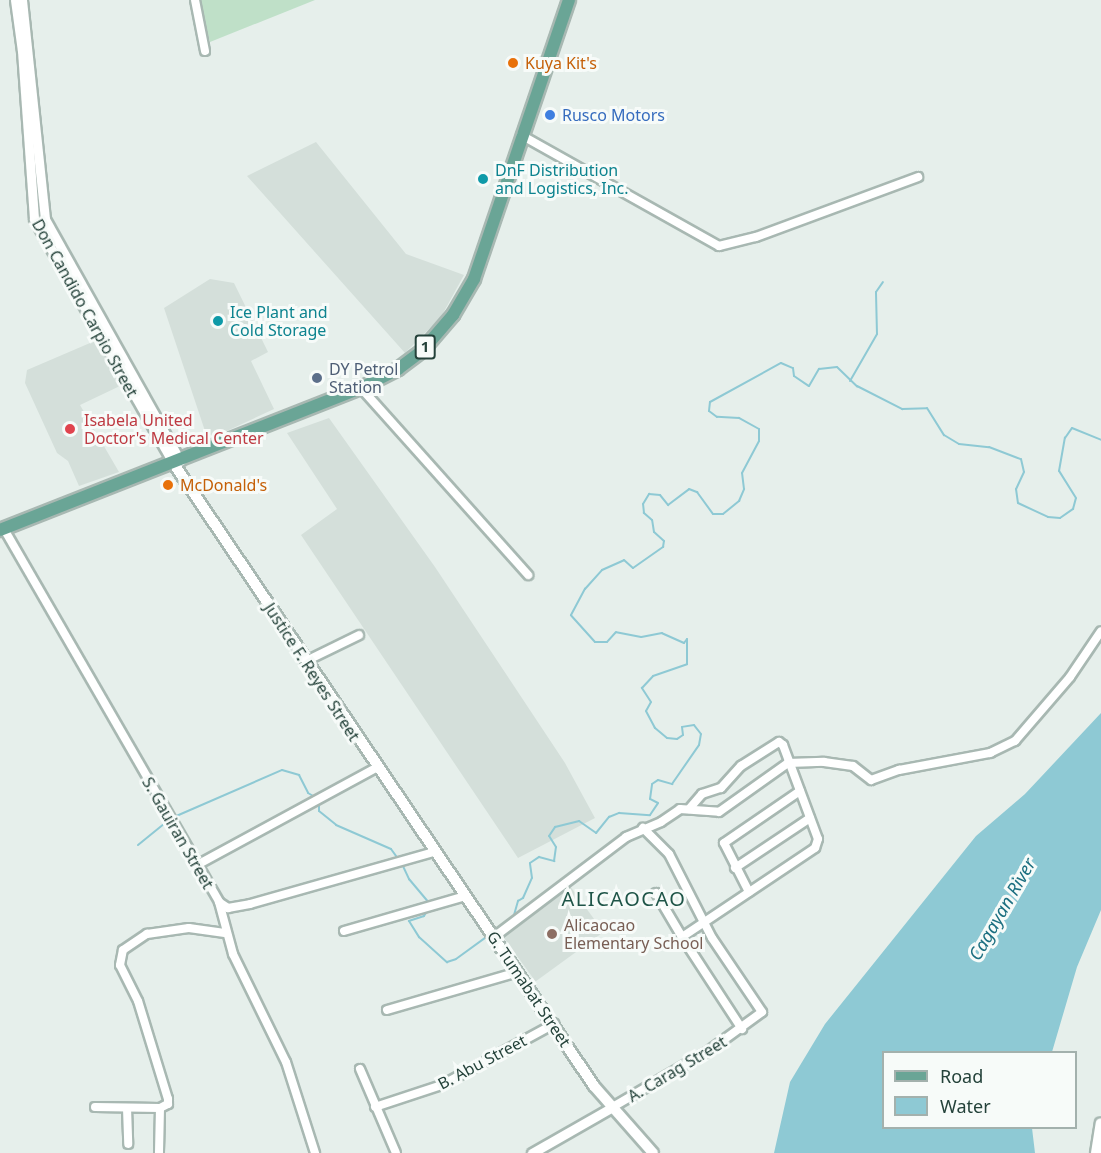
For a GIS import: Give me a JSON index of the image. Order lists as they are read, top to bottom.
{
  "streets": {
    "main road": ["1", "Justice F. Reyes Street", "G. Tumabat Street"],
    "street": [
      "Don Candido Carpio Street",
      "S. Gauiran Street",
      "B. Abu Street",
      "A. Carag Street"
    ]
  },
  "crossings": [
    ["Don Candido Carpio Street", "1"],
    ["Don Candido Carpio Street", "Justice F. Reyes Street"],
    ["1", "Justice F. Reyes Street"],
    ["1", "S. Gauiran Street"],
    ["Justice F. Reyes Street", "G. Tumabat Street"],
    ["G. Tumabat Street", "B. Abu Street"],
    ["G. Tumabat Street", "A. Carag Street"]
  ],
  "districts": ["ALICAOCAO"],
  "water": ["Cagayan River"],
  "places": [
    "Kuya Kit's",
    "Rusco Motors",
    "DnF Distribution and Logistics, Inc.",
    "Ice Plant and Cold Storage",
    "DY Petrol Station",
    "Isabela United Doctor's Medical Center",
    "McDonald's",
    "Alicaocao Elementary School"
  ],
  "legend": ["Road", "Water"]
}
